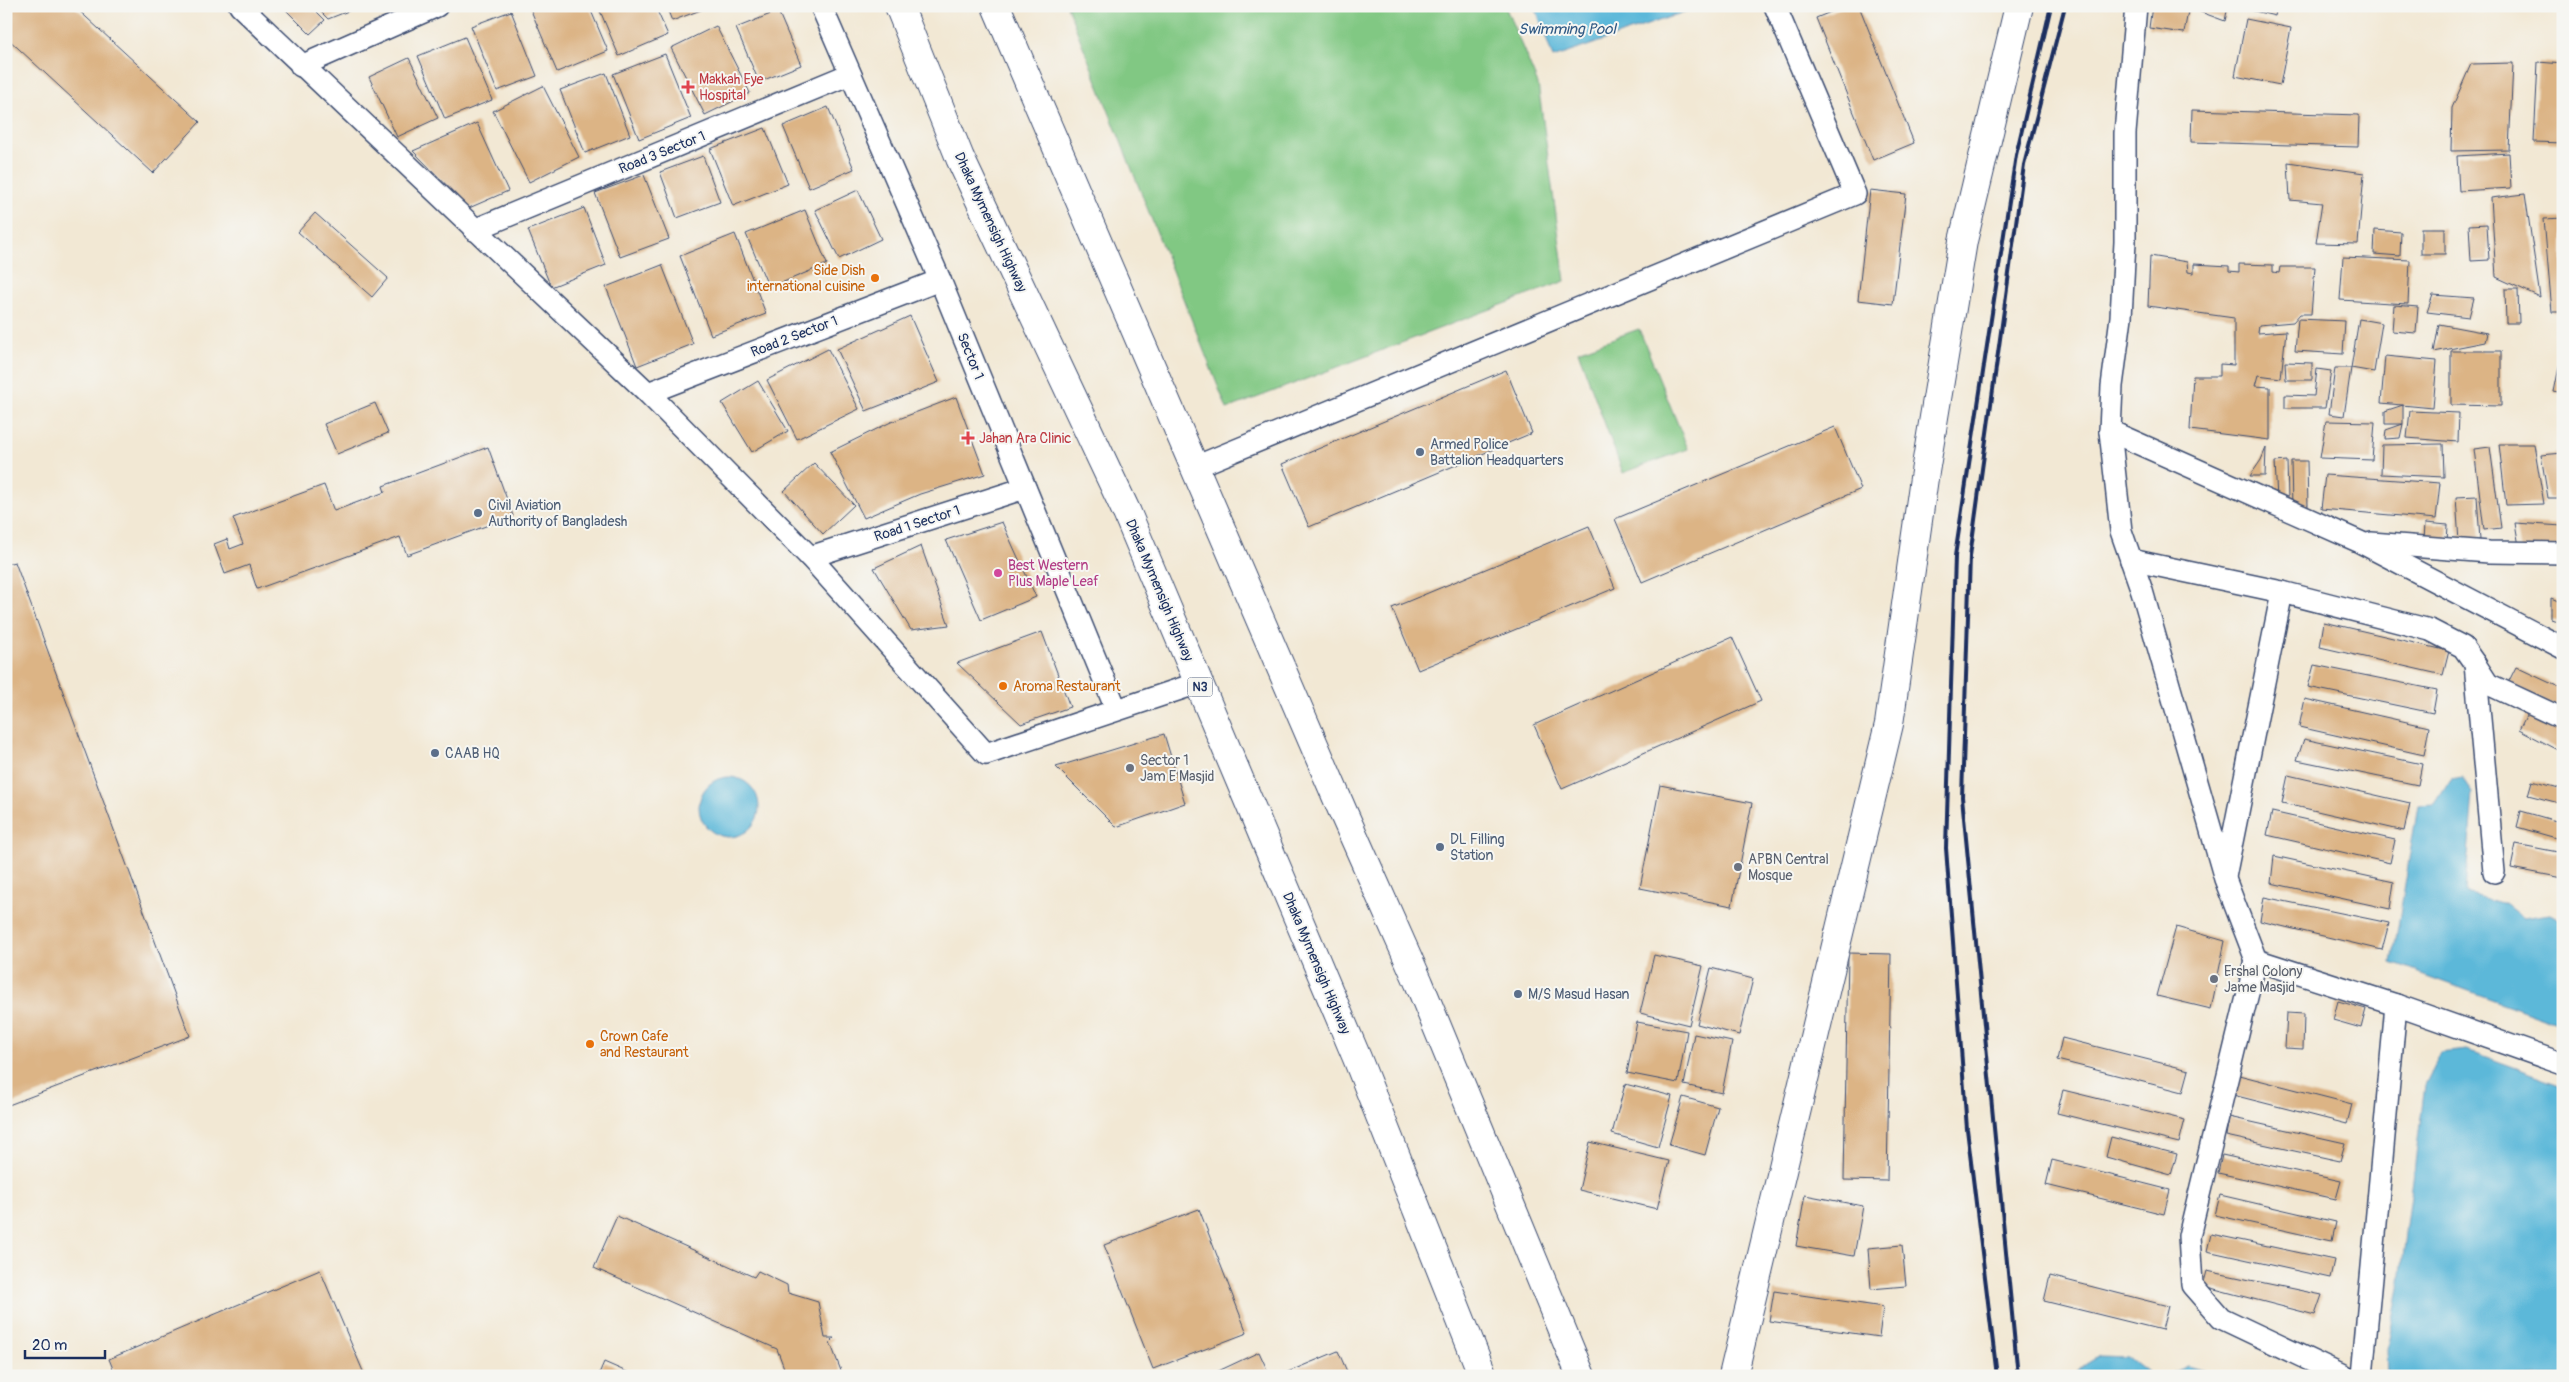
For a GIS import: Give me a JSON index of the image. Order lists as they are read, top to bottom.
{
  "streets": {
    "main road": ["Dhaka Mymensigh Highway", "N3"],
    "street": [
      "Road 3 Sector 1",
      "Road 2 Sector 1",
      "Sector 1",
      "Road 1 Sector 1"
    ]
  },
  "crossings": [
    ["Road 3 Sector 1", "Sector 1"],
    ["Road 2 Sector 1", "Sector 1"],
    ["Sector 1", "Road 1 Sector 1"]
  ],
  "water": ["Swimming Pool"],
  "places": {
    "health": ["Makkah Eye Hospital", "Jahan Ara Clinic"],
    "other": [
      "Side Dish international cuisine",
      "Armed Police Battalion Headquarters",
      "Civil Aviation Authority of Bangladesh",
      "Best Western Plus Maple Leaf",
      "Aroma Restaurant",
      "CAAB HQ",
      "Sector 1 Jam E Masjid",
      "DL Filling Station",
      "APBN Central Mosque",
      "Ershal Colony Jame Masjid",
      "M/S Masud Hasan",
      "Crown Cafe and Restaurant"
    ]
  },
  "scale_bar": "20 m"
}
